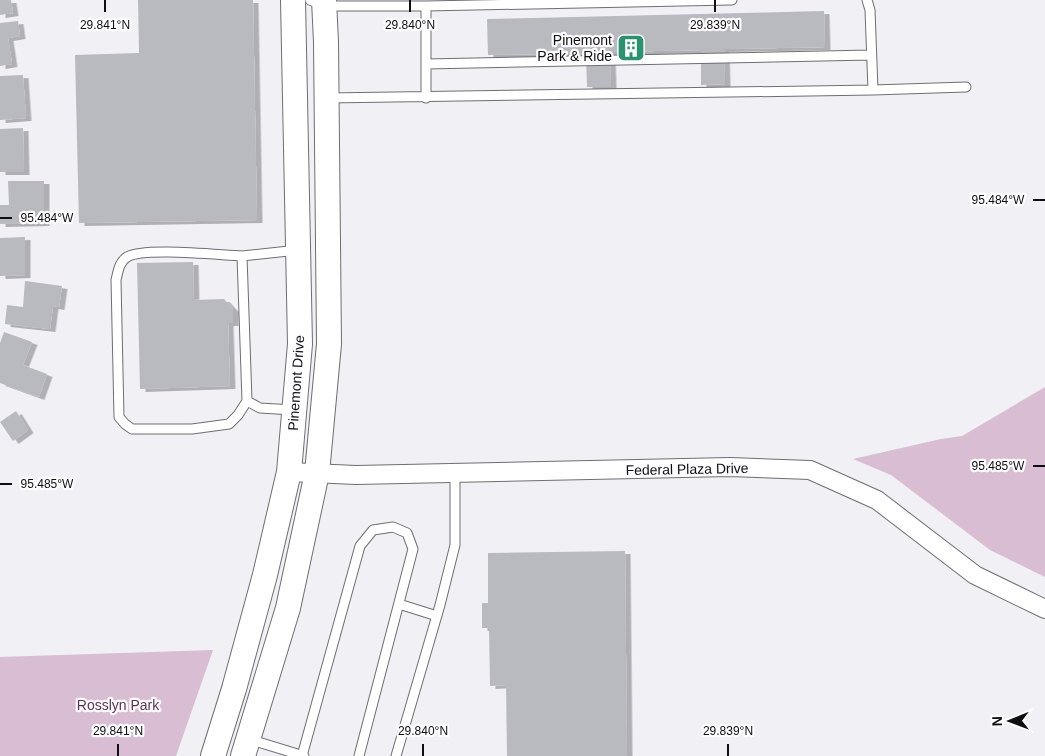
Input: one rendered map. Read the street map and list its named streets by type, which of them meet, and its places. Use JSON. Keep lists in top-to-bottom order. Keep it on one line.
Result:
{"streets":{"main road":["Pinemont Drive"],"street":["Federal Plaza Drive"]},"crossings":[["Pinemont Drive","Federal Plaza Drive"]],"parks":["Rosslyn Park"],"places":{"building":["Pinemont Park & Ride"]},"north":"left","coordinates":["29.841°N","29.840°N","29.839°N","95.484°W","95.485°W"]}
